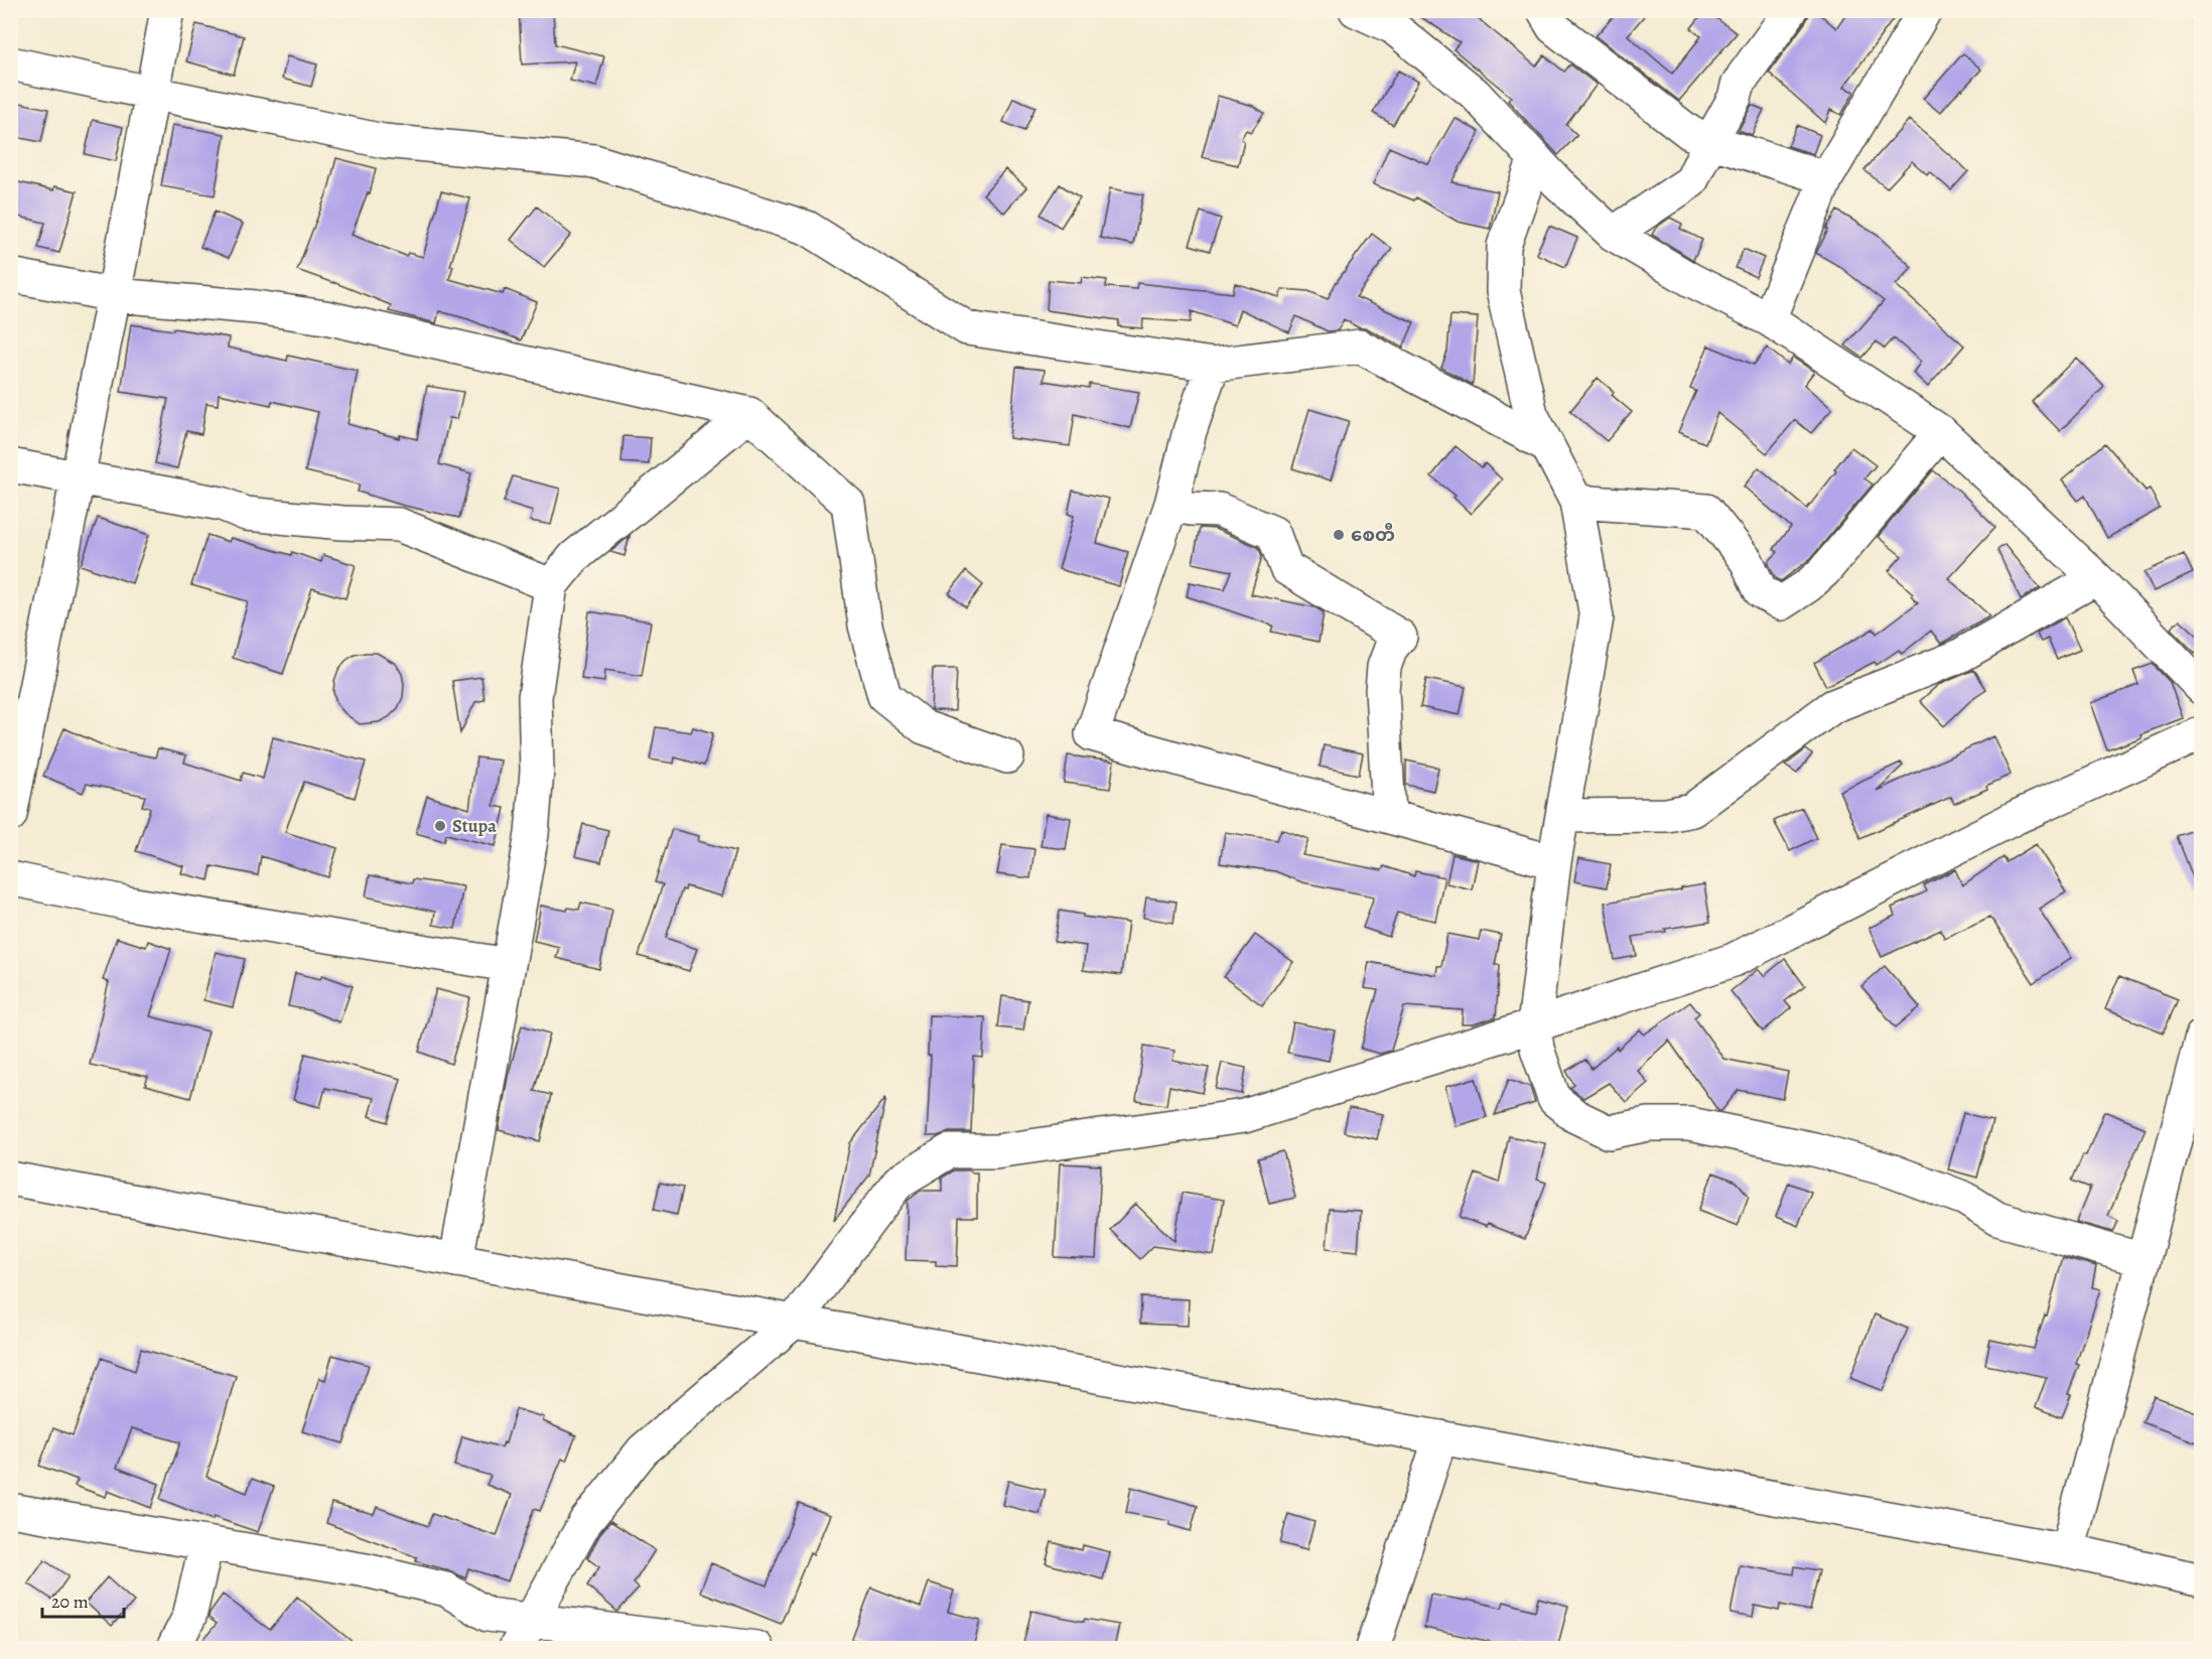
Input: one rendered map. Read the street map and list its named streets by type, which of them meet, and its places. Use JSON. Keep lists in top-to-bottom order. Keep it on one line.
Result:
{"places":["စေတီ","Stupa"],"scale_bar":"20 m"}
